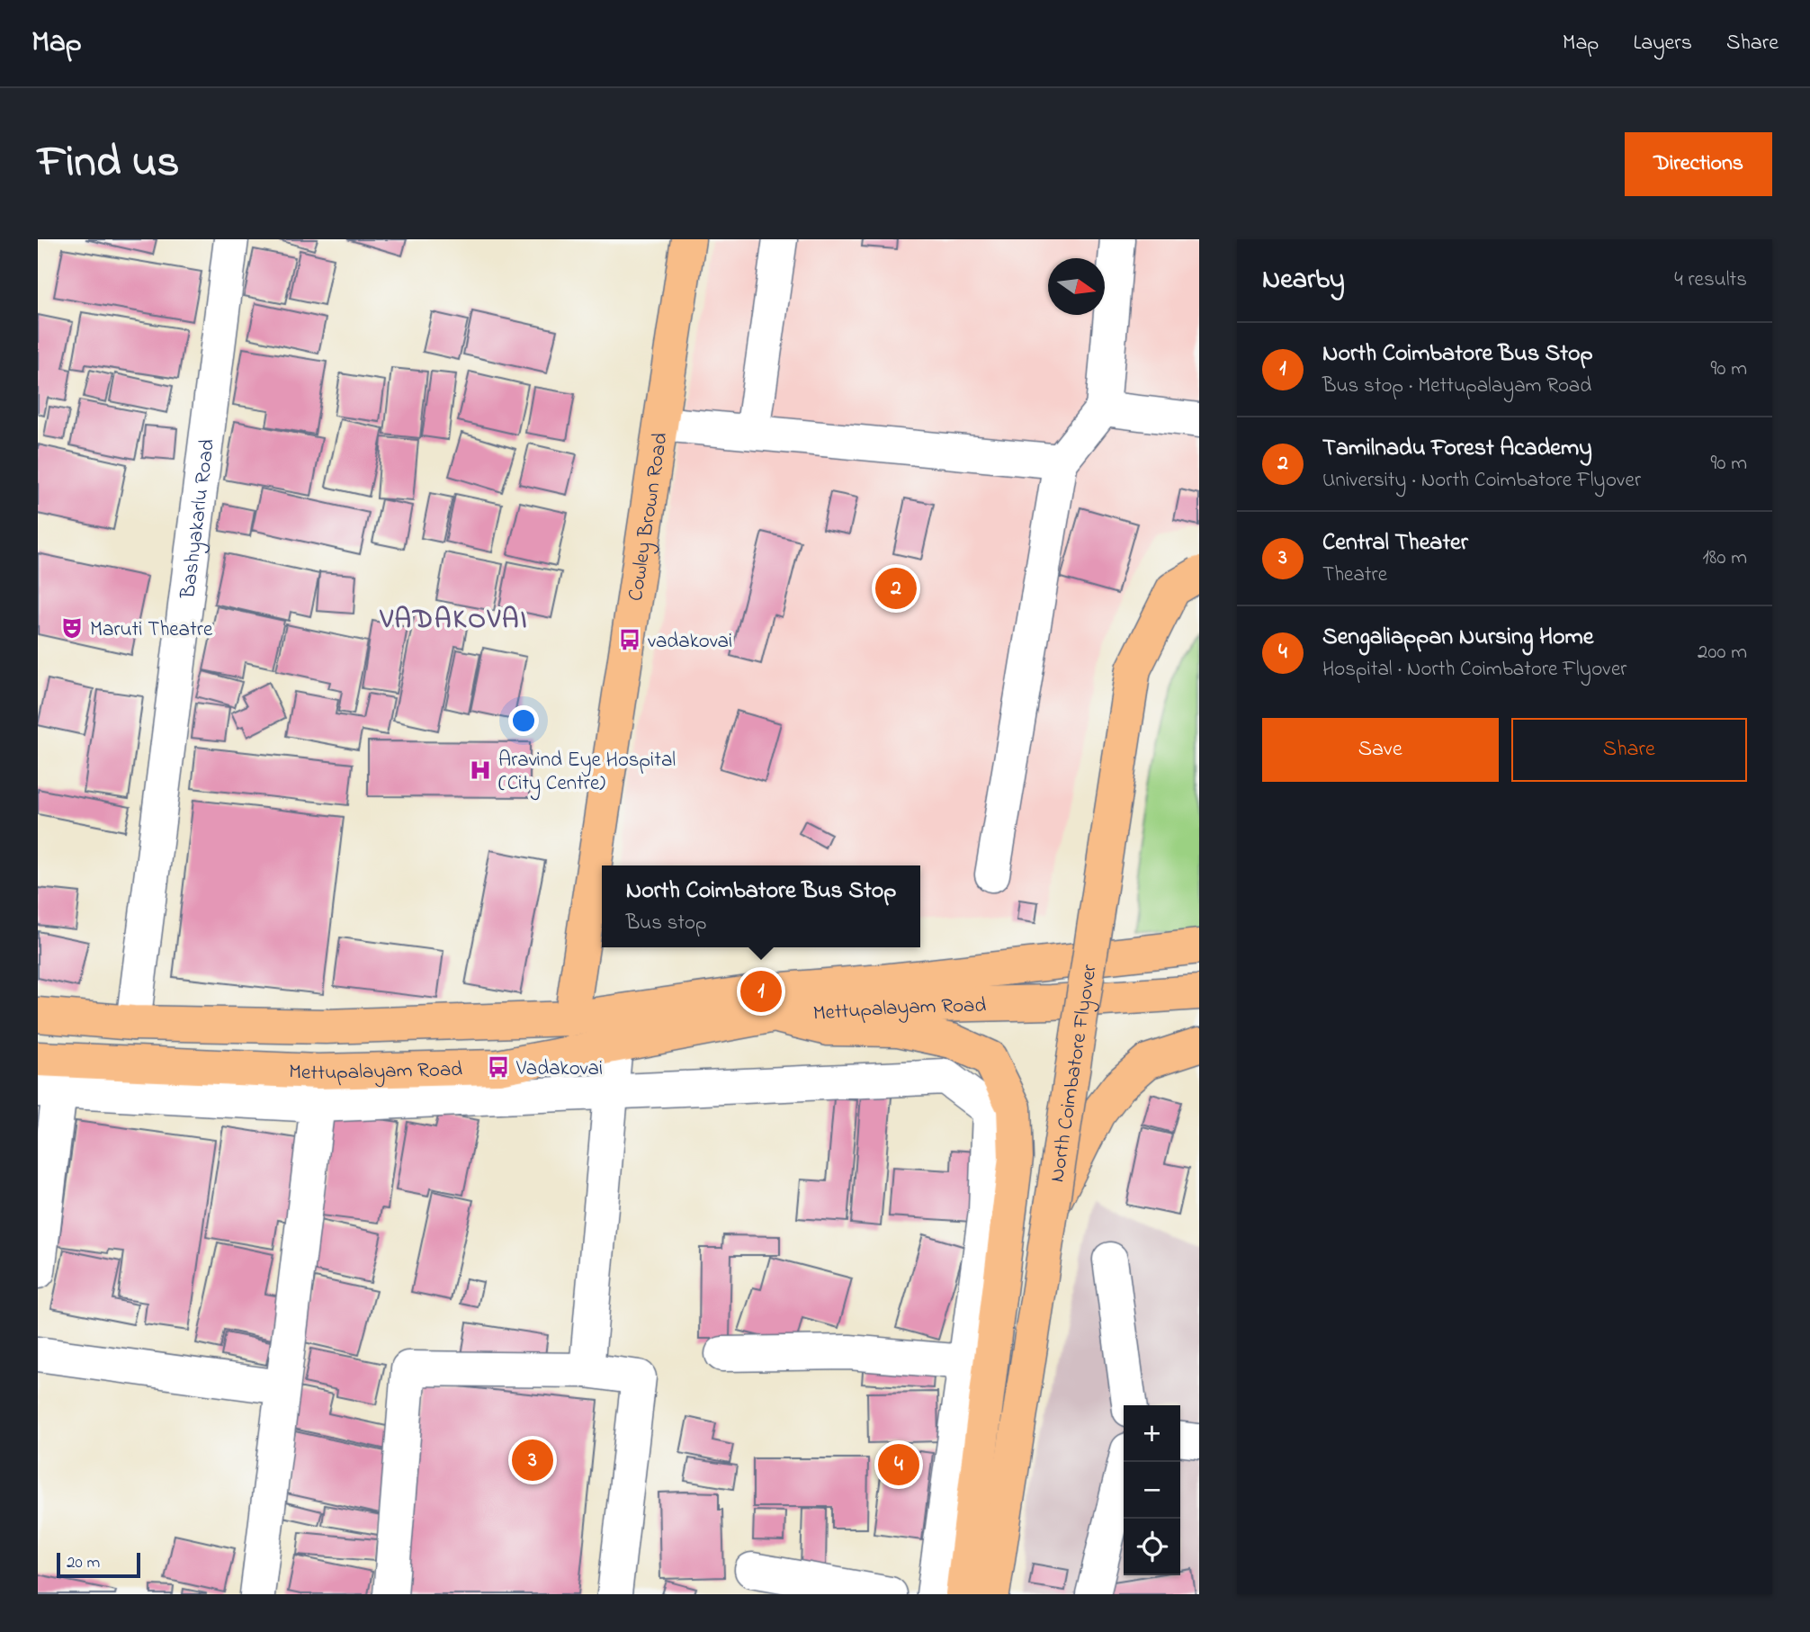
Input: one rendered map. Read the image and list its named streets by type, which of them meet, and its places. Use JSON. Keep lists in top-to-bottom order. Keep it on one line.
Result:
{"streets":{"main road":["Cowley Brown Road","Mettupalayam Road","North Coimbatore Flyover"],"street":["Bashyakarlu Road"]},"crossings":[["Cowley Brown Road","Mettupalayam Road"],["Bashyakarlu Road","Mettupalayam Road"]],"districts":["VADAKOVAI"],"places":{"theatre":["Maruti Theatre"],"bus stop":["vadakovai","Vadakovai"],"hospital":["Aravind Eye Hospital (City Centre)"]},"scale_bar":"20 m","north":"right","page":{"header":"Map","nav":["Map","Layers","Share"],"title":"Find us","buttons":["Directions",["Save","Share"]],"heading":["Nearby","4 results"],"list":[{"mark":"1","name":"North Coimbatore Bus Stop","note":"Bus stop · Mettupalayam Road","value":"90 m"},{"mark":"2","name":"Tamilnadu Forest Academy","note":"University · North Coimbatore Flyover","value":"90 m"},{"mark":"3","name":"Central Theater","note":"Theatre","value":"180 m"},{"mark":"4","name":"Sengaliappan Nursing Home","note":"Hospital · North Coimbatore Flyover","value":"200 m"}],"pins":["2","1","3","4"],"popup":["North Coimbatore Bus Stop","Bus stop"],"map_buttons":["+","−"],"scale":"20 m"}}
